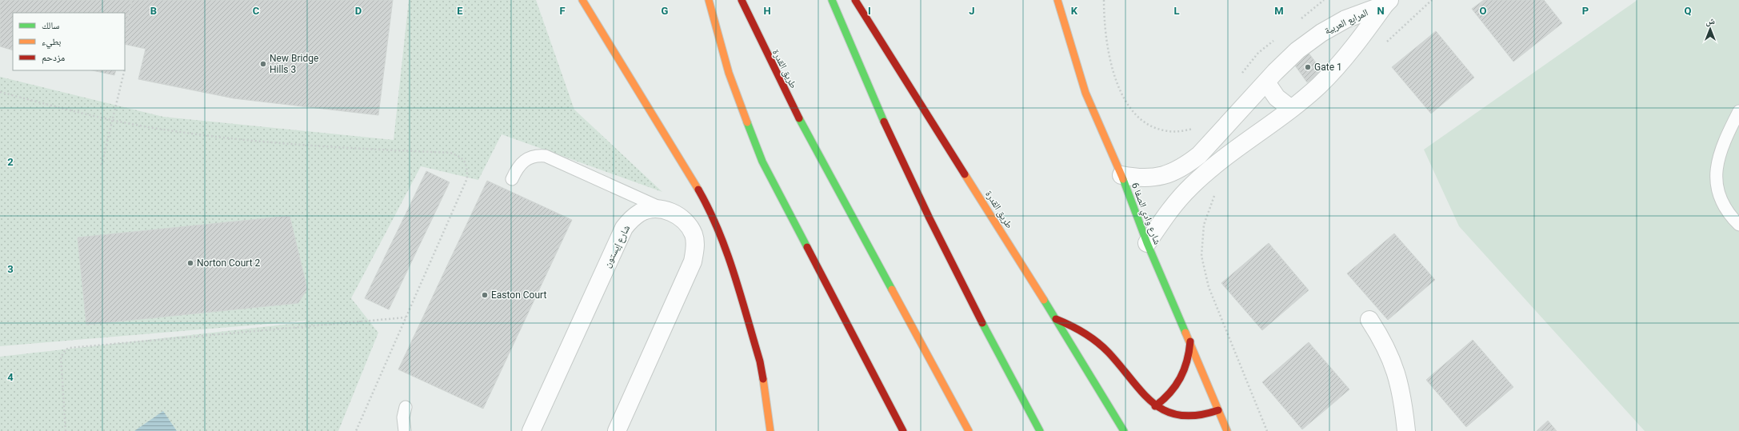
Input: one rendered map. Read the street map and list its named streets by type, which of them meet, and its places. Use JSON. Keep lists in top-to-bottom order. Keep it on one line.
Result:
{"streets":{"main road":["طريق القدرة","شارع وادي الصفا 6"],"street":["المرابع العربية","شارع إيستون"]},"crossings":[["المرابع العربية","شارع وادي الصفا 6"]],"places":["New Bridge Hills 3","Gate 1","Norton Court 2","Easton Court"],"legend":["سالك","بطيء","مزدحم"],"north":"top","grid":{"columns":["B","C","D","E","F","G","H","I","J","K","L","M","N","O","P","Q"],"rows":["2","3","4"]}}
